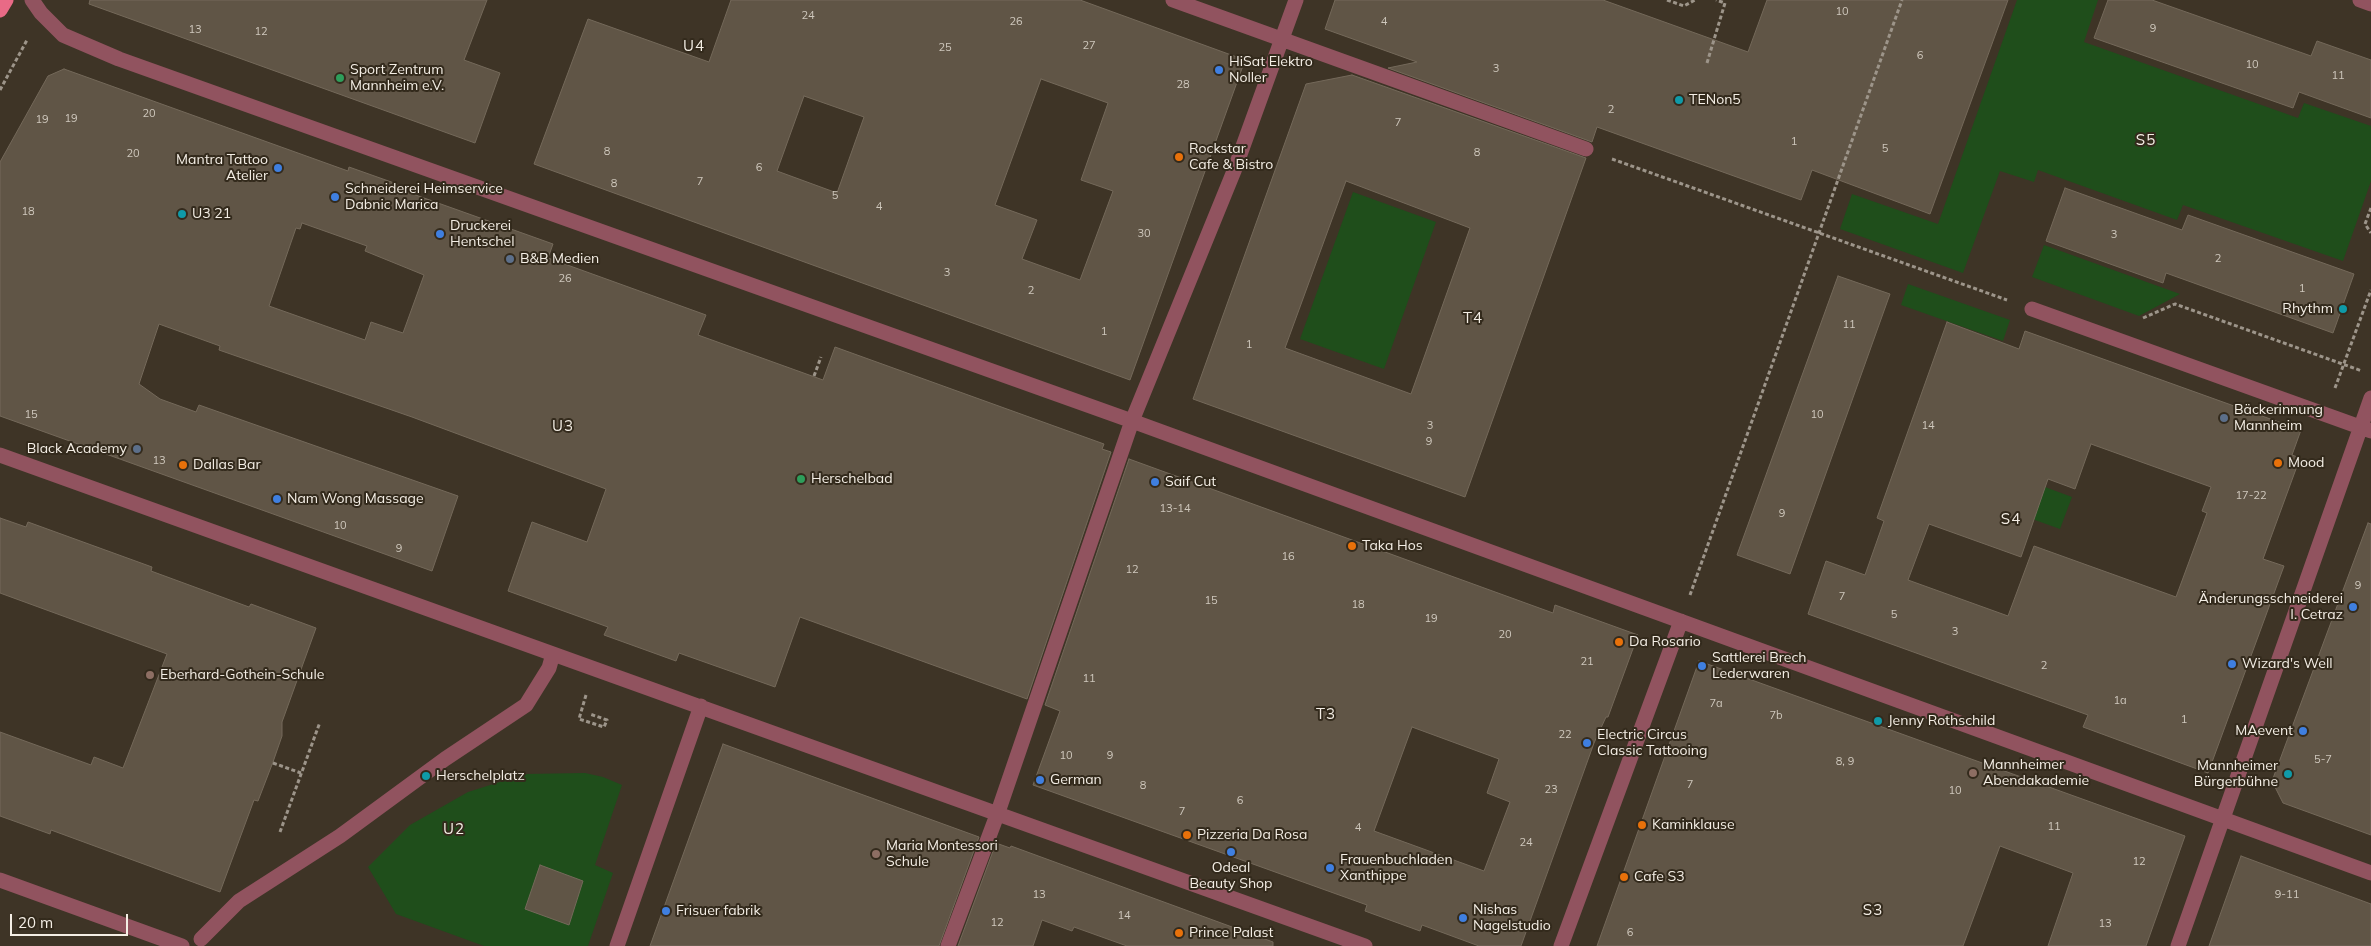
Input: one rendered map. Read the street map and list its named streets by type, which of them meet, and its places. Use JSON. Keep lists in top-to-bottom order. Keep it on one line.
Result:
{"districts":["U4","S5","T4","U3","S4","T3","U2","S3"],"places":["HiSat Elektro Noller","Sport Zentrum Mannheim e.V.","TENon5","Rockstar Cafe & Bistro","Mantra Tattoo Atelier","Schneiderei Heimservice Dabnic Marica","U3 21","Druckerei Hentschel","B&B Medien","Rhythm","Bäckerinnung Mannheim","Black Academy","Mood","Dallas Bar","Herschelbad","Saif Cut","Nam Wong Massage","Taka Hos","Änderungsschneiderei I. Cetraz","Da Rosario","Wizard's Well","Sattlerei Brech Lederwaren","Eberhard-Gothein-Schule","Jenny Rothschild","MAevent","Electric Circus Classic Tattooing","Mannheimer Abendakademie","Mannheimer Bürgerbühne","Herschelplatz","German","Kaminklause","Pizzeria Da Rosa","Odeal Beauty Shop","Maria Montessori Schule","Frauenbuchladen Xanthippe","Cafe S3","Frisuer fabrik","Nishas Nagelstudio","Prince Palast"],"house_numbers":["10","24","26","4","9","13","12","27","25","6","10","3","11","28","2","20","19","19","7","1","5","8","8","20","6","7","8","5","4","18","30","3","2","3","26","1","2","11","1","1","15","10","3","14","9","13","17-22","13-14","9","10","9","16","12","9","7","15","18","5","19","3","20","21","2","11","1a","7a","7b","1","22","10","9","5-7","8, 9","7","8","23","10","6","7","11","4","24","12","13","9-11","14","12","13","6"],"scale_bar":"20 m"}
